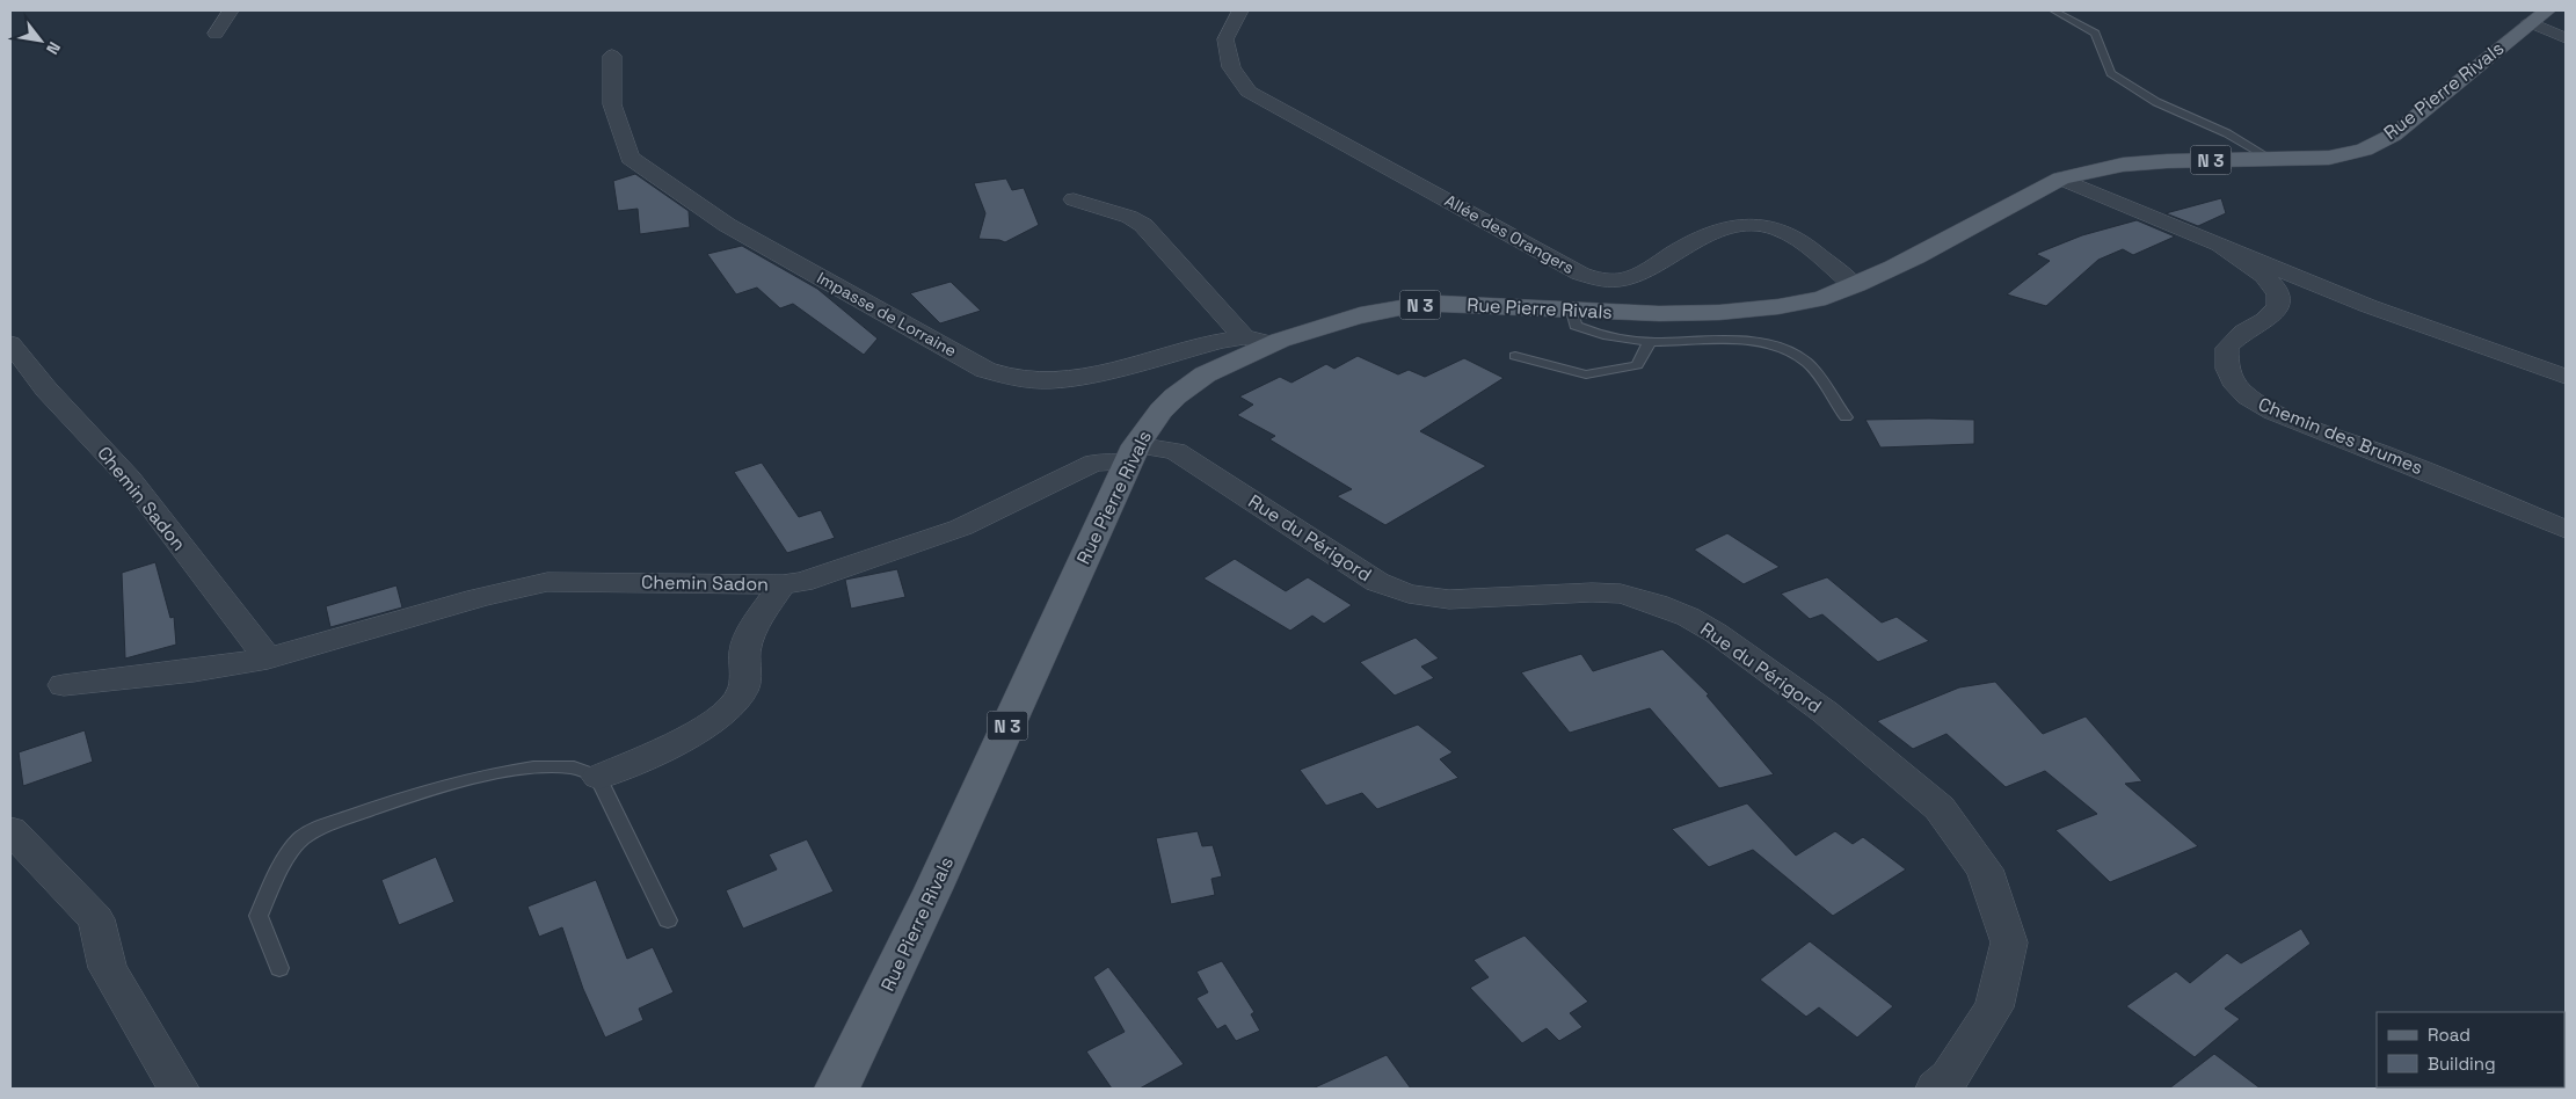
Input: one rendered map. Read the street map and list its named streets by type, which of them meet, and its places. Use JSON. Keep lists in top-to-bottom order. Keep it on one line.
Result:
{"streets":{"main road":["Rue Pierre Rivals","N 3"],"street":["Allée des Orangers","Impasse de Lorraine","Chemin des Brumes","Chemin Sadon","Rue du Périgord"]},"crossings":[["Rue Pierre Rivals","Allée des Orangers"],["Rue Pierre Rivals","Impasse de Lorraine"],["Rue Pierre Rivals","Chemin des Brumes"],["Rue Pierre Rivals","Chemin Sadon"],["Rue Pierre Rivals","Rue du Périgord"],["Chemin Sadon","Rue du Périgord"]],"legend":["Road","Building"],"north":"bottom right"}
